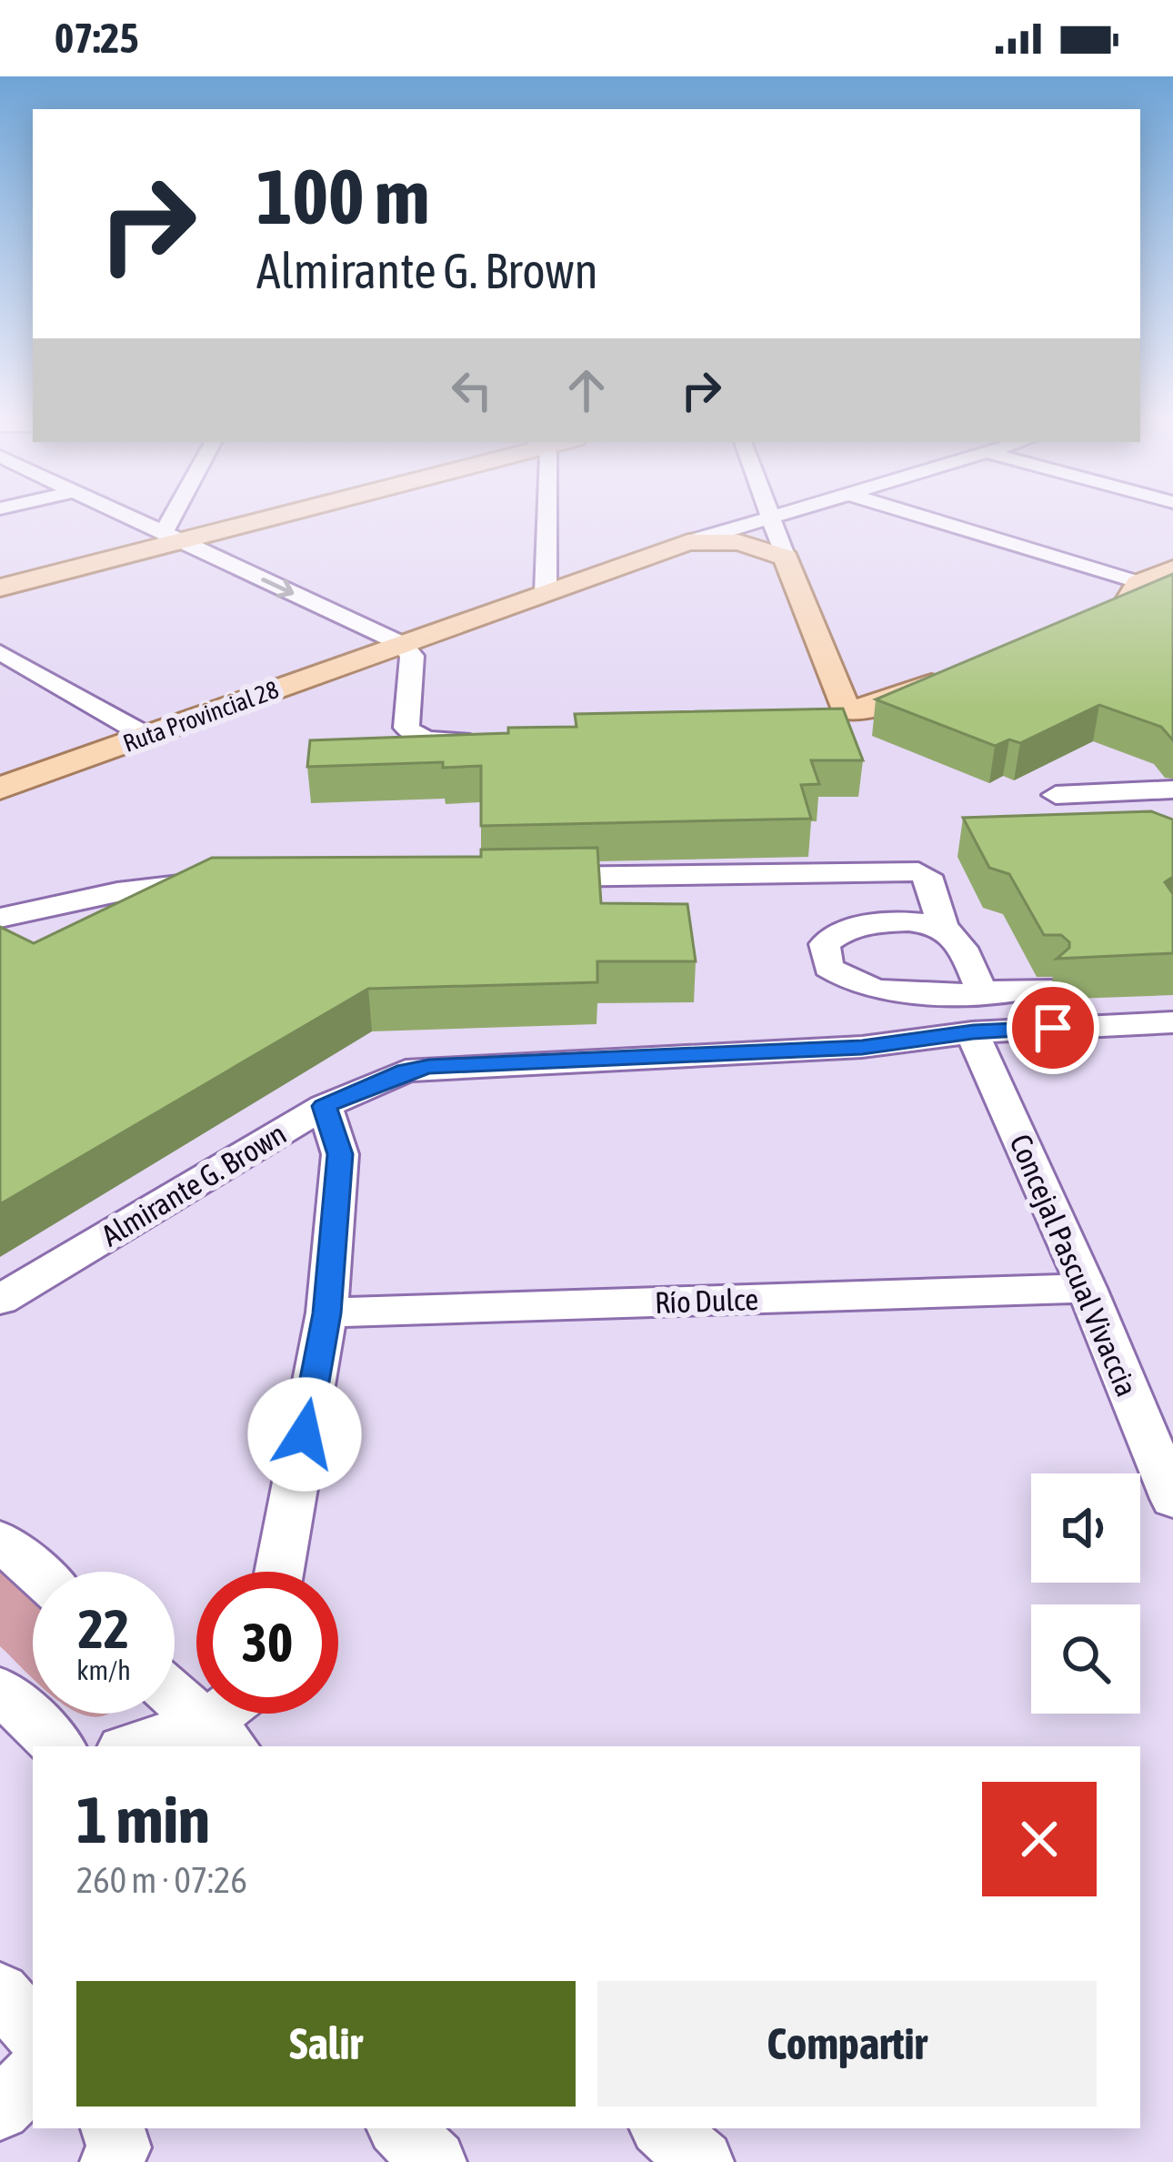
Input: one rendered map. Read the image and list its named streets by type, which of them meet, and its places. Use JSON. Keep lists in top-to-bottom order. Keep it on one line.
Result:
{"streets":{"main road":["Ruta Provincial 28"],"street":["Almirante G. Brown","Concejal Pascual Vivaccia","Río Dulce"]},"crossings":[["Almirante G. Brown","Concejal Pascual Vivaccia"],["Concejal Pascual Vivaccia","Río Dulce"]],"page":{"status":"07:25","turn":["100 m","Almirante G. Brown"],"speed":"22 km/h","limit":"30","heading":["1 min","260 m · 07:26"],"buttons":["Salir","Compartir"]}}
